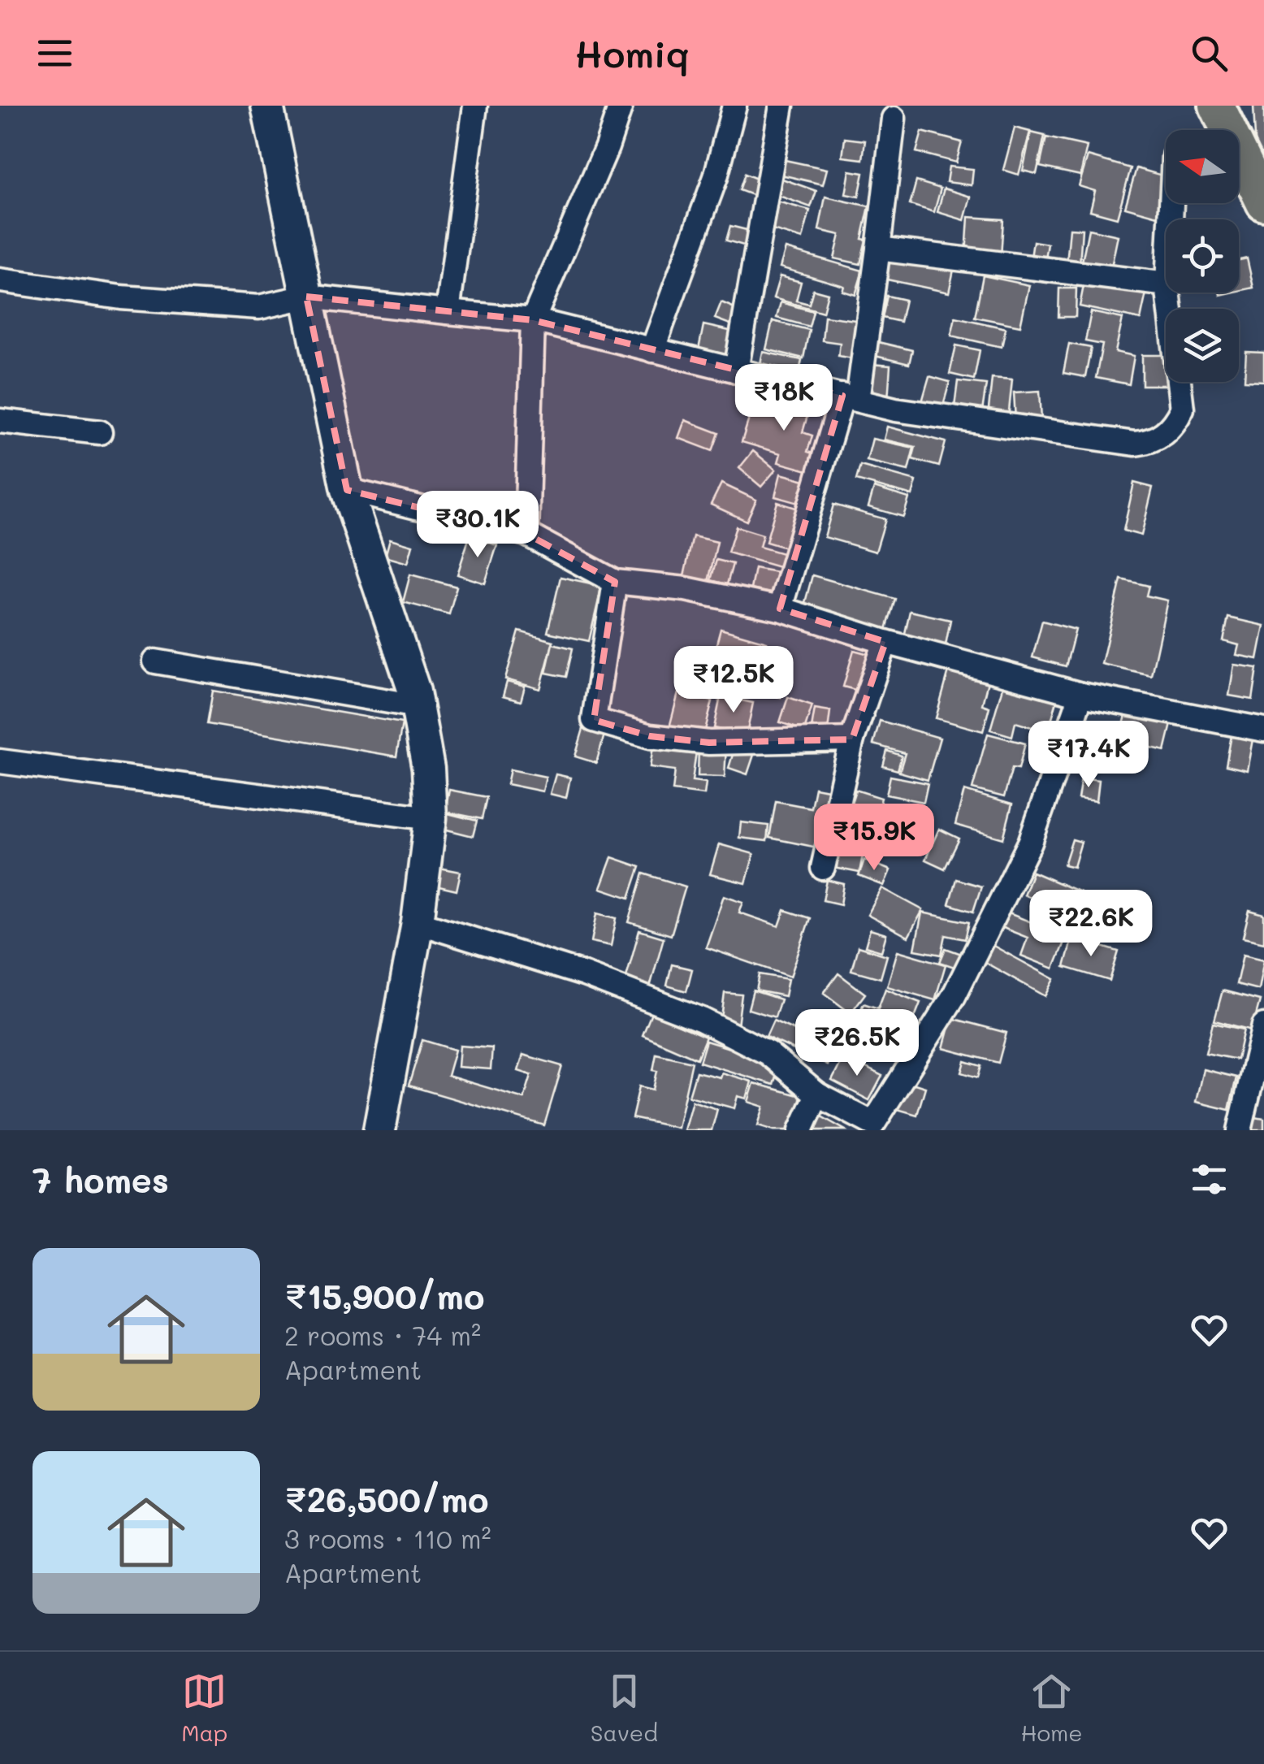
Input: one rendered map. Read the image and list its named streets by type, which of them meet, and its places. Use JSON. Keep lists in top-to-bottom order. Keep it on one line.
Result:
{"north":"left","page":{"header":"Homiq","price":["₹18K","₹30.1K","₹12.5K","₹17.4K","₹15.9K","₹22.6K","₹26.5K"],"heading":"7 homes","list":[{"name":"₹15,900/mo","note":"2 rooms · 74 m² · Apartment"},{"name":"₹26,500/mo","note":"3 rooms · 110 m² · Apartment"}],"tabs":["Map","Saved","Home"]}}
